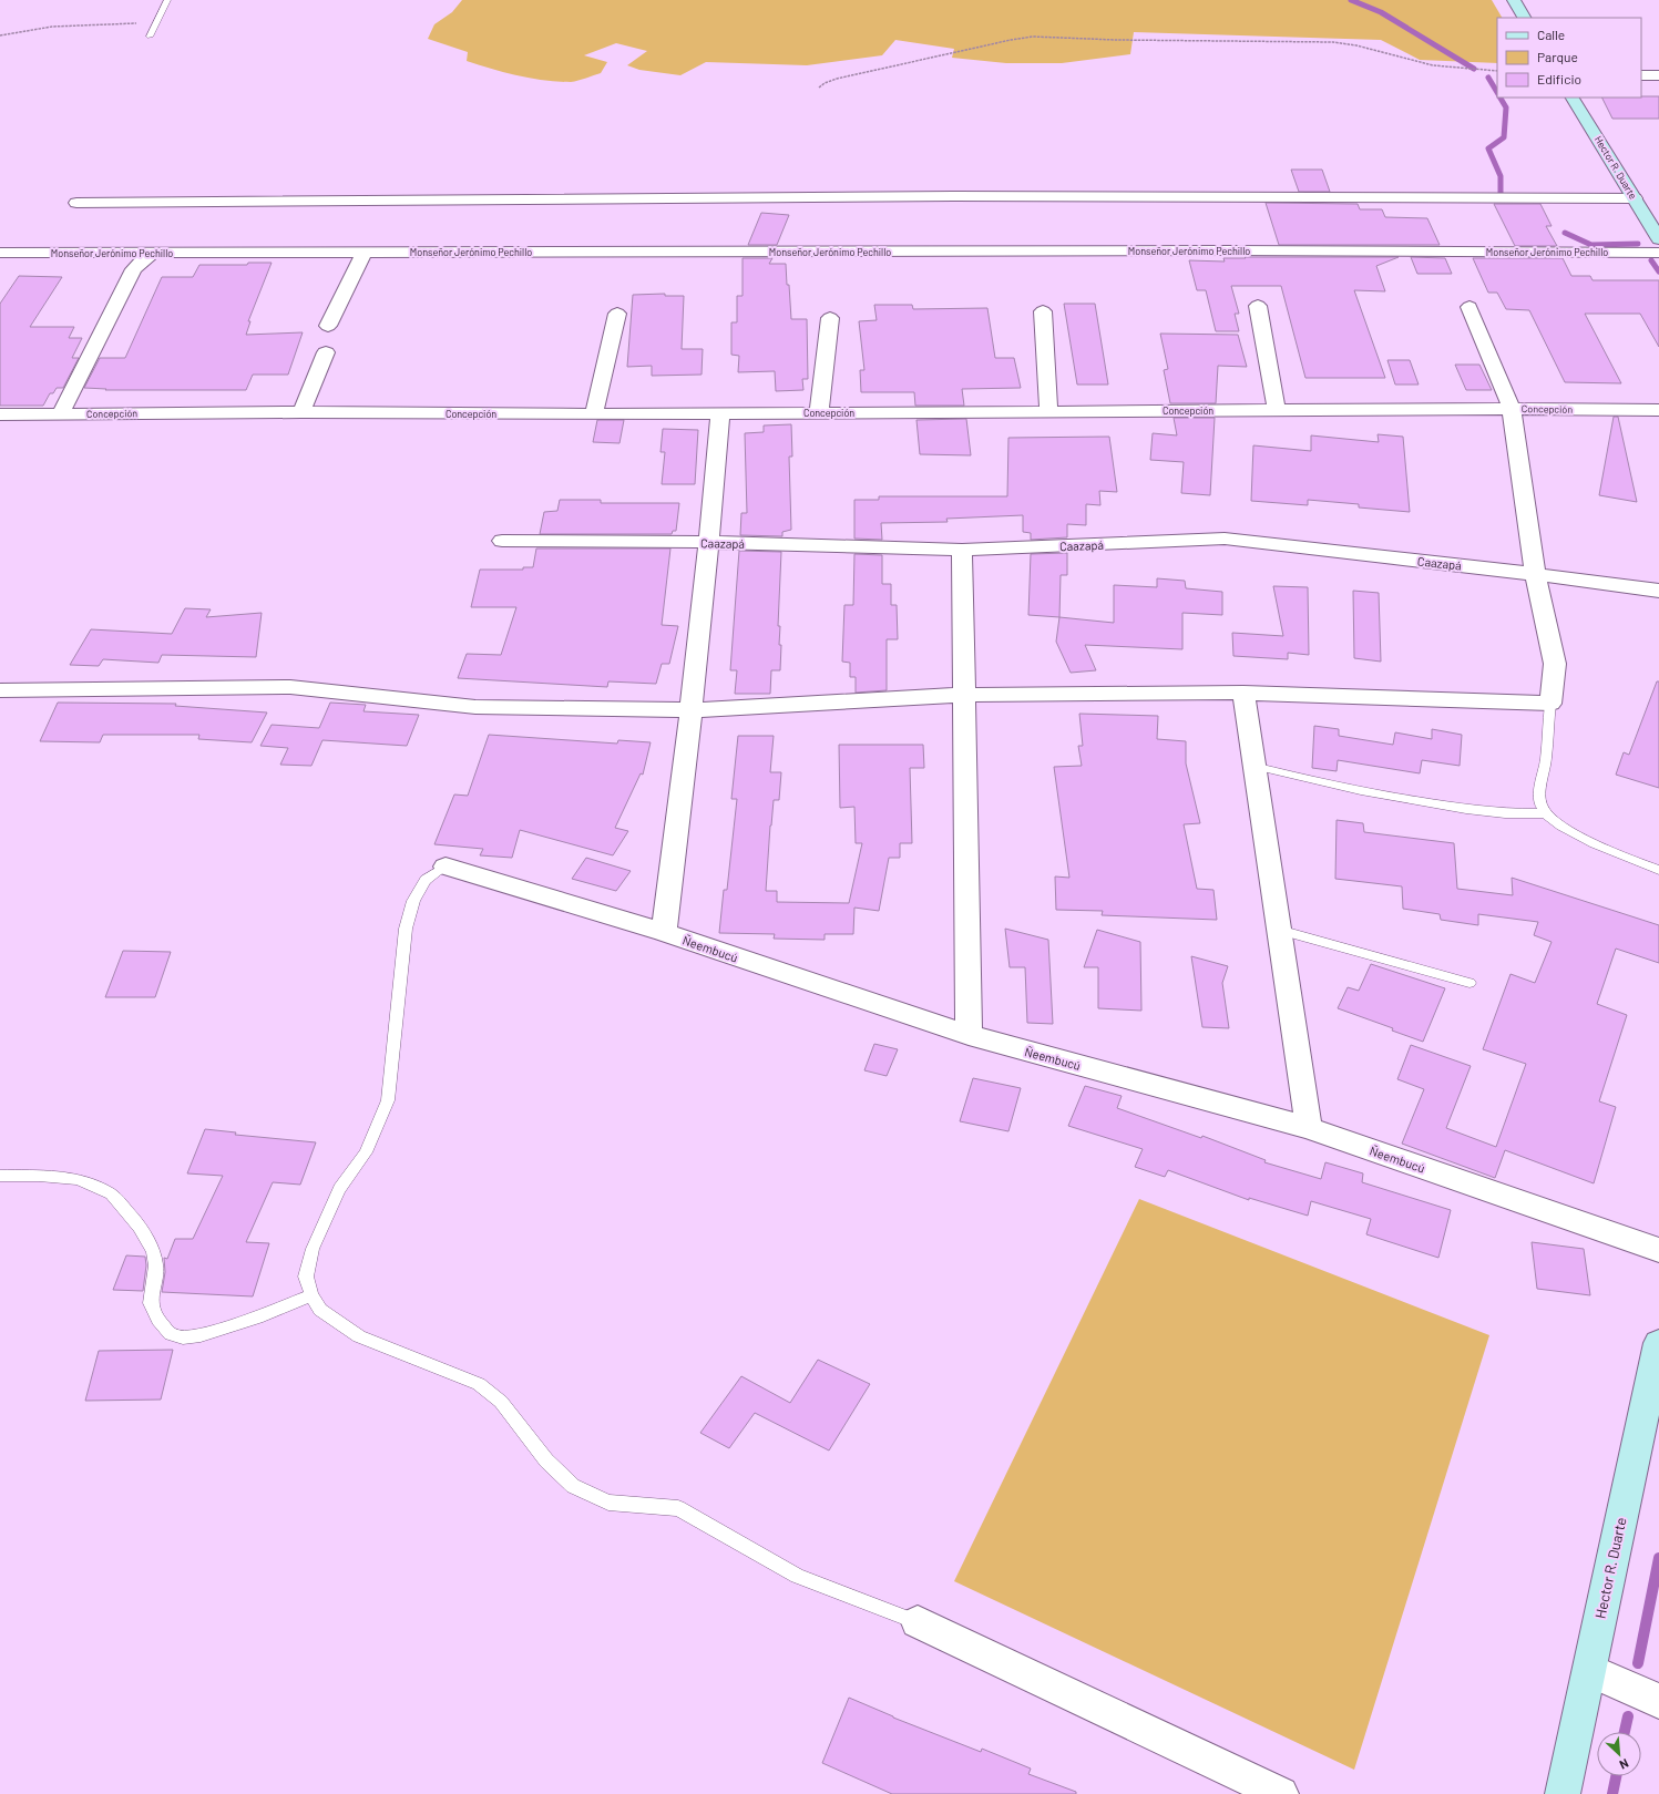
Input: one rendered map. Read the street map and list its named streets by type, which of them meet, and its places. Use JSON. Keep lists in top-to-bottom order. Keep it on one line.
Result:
{"streets":{"street":["Hector R. Duarte","Monseñor Jerónimo Pechillo","Concepción","Caazapá","Ñeembucú"]},"legend":["Calle","Parque","Edificio"],"north":"bottom right"}
